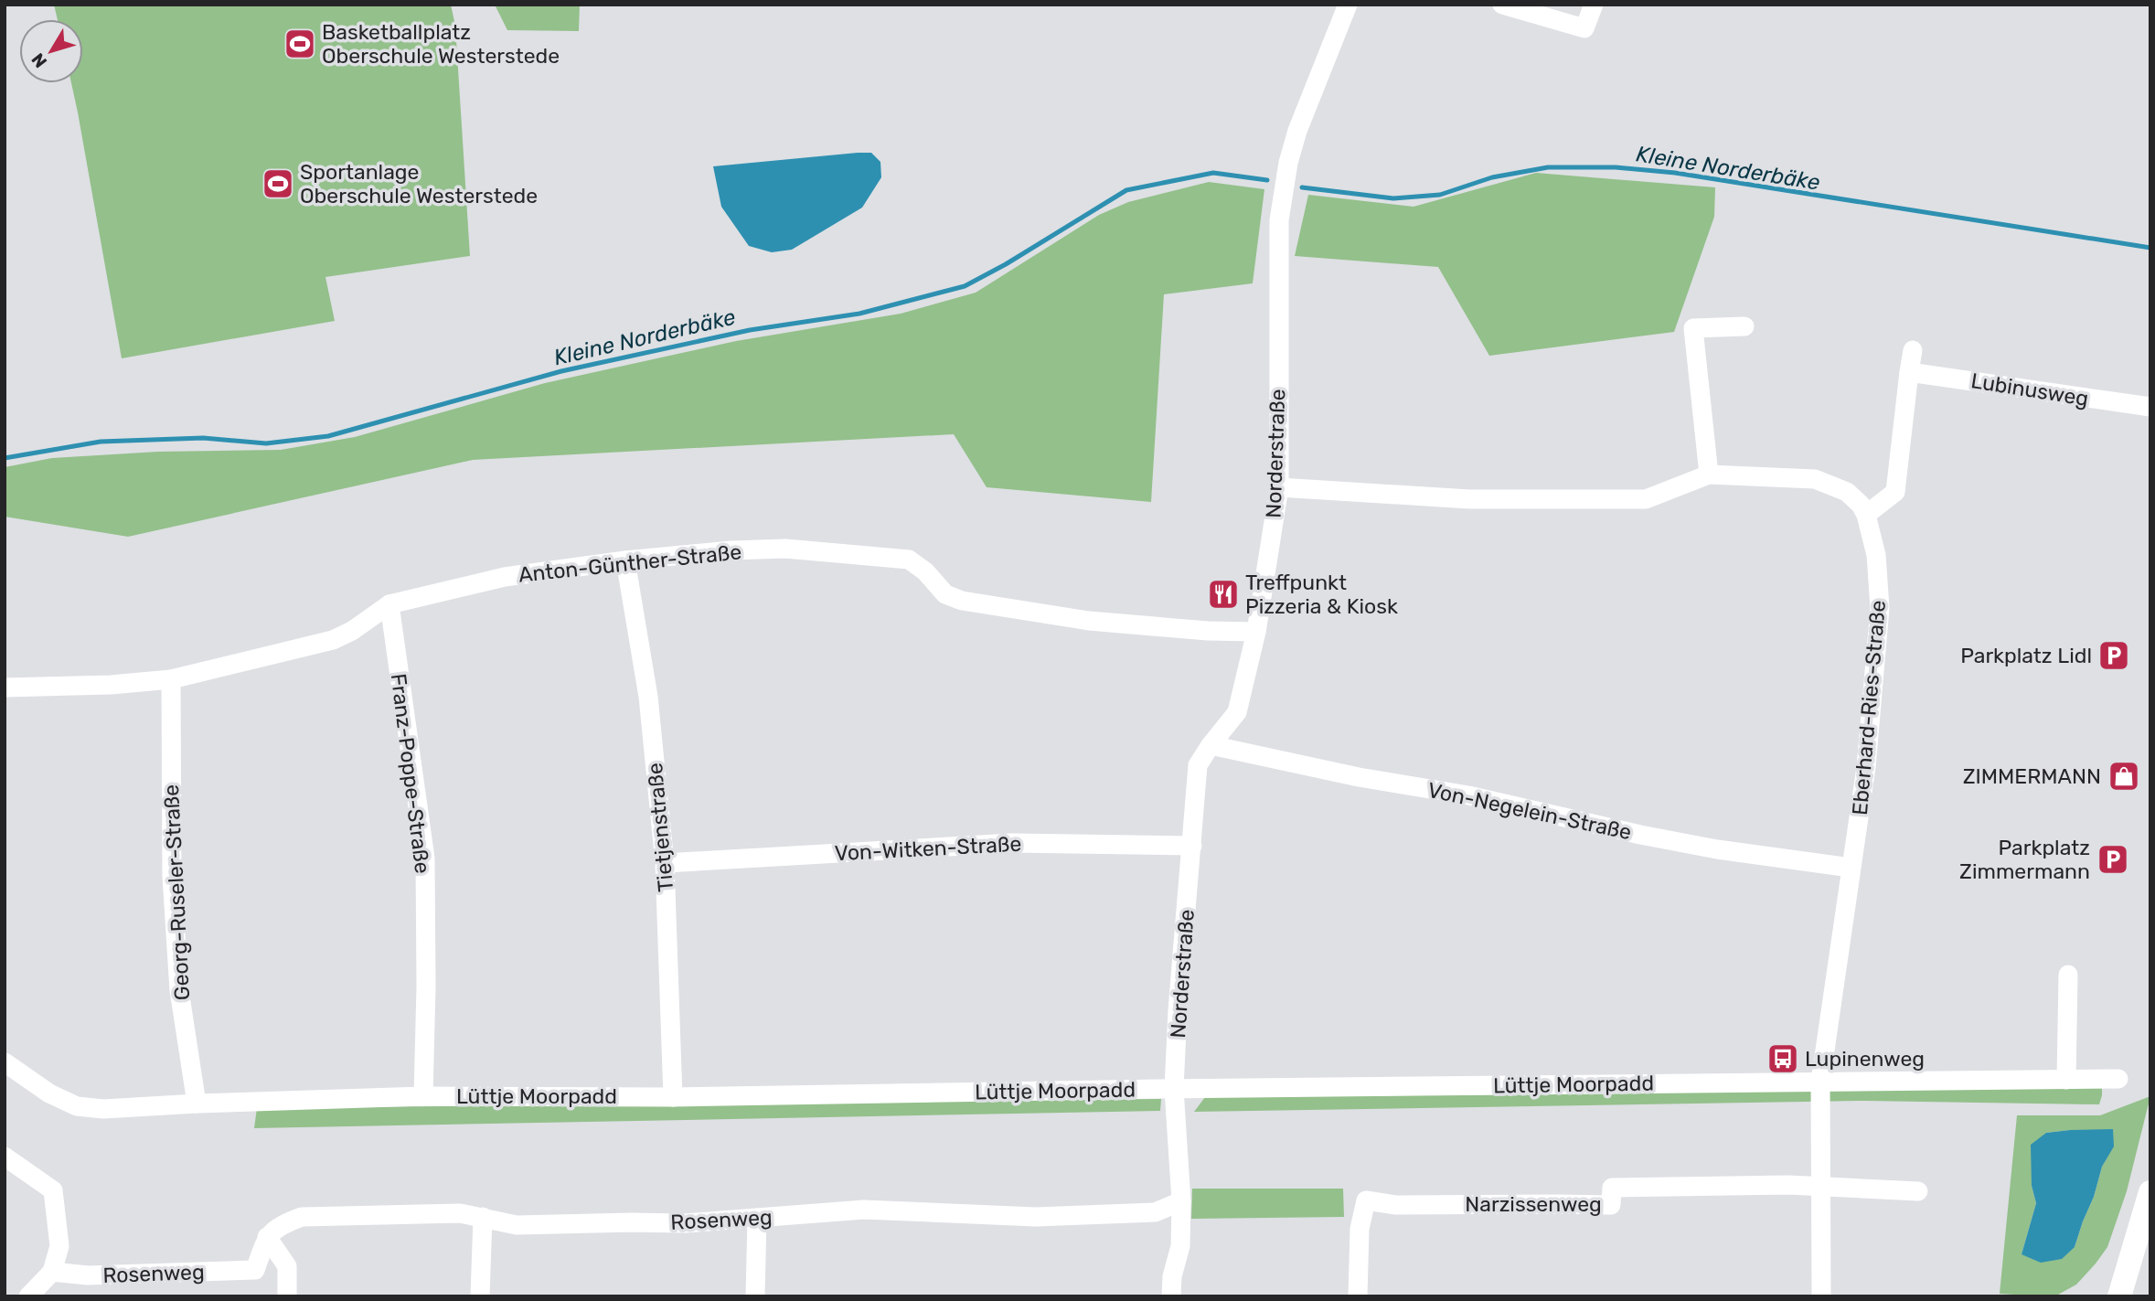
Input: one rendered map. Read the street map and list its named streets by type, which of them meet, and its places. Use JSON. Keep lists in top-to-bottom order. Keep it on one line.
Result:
{"streets":{"street":["Lubinusweg","Norderstraße","Anton-Günther-Straße","Eberhard-Ries-Straße","Franz-Poppe-Straße","Von-Negelein-Straße","Tietjenstraße","Von-Witken-Straße","Georg-Ruseler-Straße","Lüttje Moorpadd","Narzissenweg","Rosenweg"]},"crossings":[["Norderstraße","Anton-Günther-Straße"],["Norderstraße","Eberhard-Ries-Straße"],["Norderstraße","Von-Negelein-Straße"],["Norderstraße","Von-Witken-Straße"],["Norderstraße","Lüttje Moorpadd"],["Norderstraße","Rosenweg"],["Anton-Günther-Straße","Franz-Poppe-Straße"],["Anton-Günther-Straße","Tietjenstraße"],["Anton-Günther-Straße","Georg-Ruseler-Straße"],["Eberhard-Ries-Straße","Von-Negelein-Straße"],["Eberhard-Ries-Straße","Lüttje Moorpadd"],["Franz-Poppe-Straße","Lüttje Moorpadd"],["Tietjenstraße","Von-Witken-Straße"],["Tietjenstraße","Lüttje Moorpadd"],["Georg-Ruseler-Straße","Lüttje Moorpadd"]],"water":["Kleine Norderbäke"],"places":{"sports":["Basketballplatz Oberschule Westerstede","Sportanlage Oberschule Westerstede"],"restaurant":["Treffpunkt Pizzeria & Kiosk"],"parking":["Parkplatz Lidl","Parkplatz Zimmermann"],"shop":["ZIMMERMANN"],"bus stop":["Lupinenweg"]},"north":"bottom left"}
